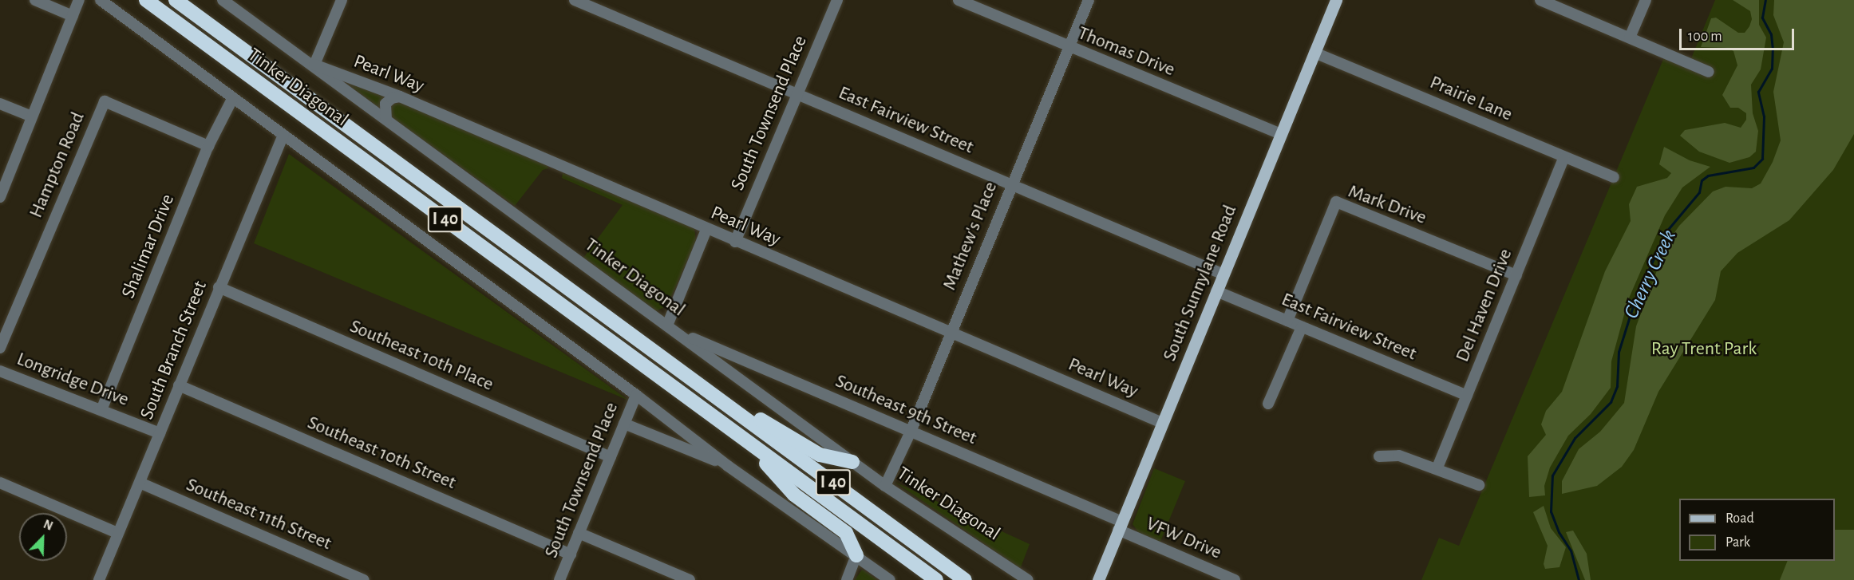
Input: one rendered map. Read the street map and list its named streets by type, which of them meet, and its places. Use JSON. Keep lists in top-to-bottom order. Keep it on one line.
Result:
{"streets":{"highway":["Tinker Diagonal","I 40"],"main road":["South Sunnylane Road"],"street":["Thomas Drive","Pearl Way","Prairie Lane","South Townsend Place","East Fairview Street","Hampton Road","Mark Drive","Mathew's Place","Shalimar Drive","Del Haven Drive","South Branch Street","Southeast 10th Place","Longridge Drive","Southeast 9th Street","Southeast 10th Street","Southeast 11th Street","VFW Drive"]},"crossings":[["Thomas Drive","Mathew's Place"],["Thomas Drive","South Sunnylane Road"],["Pearl Way","Tinker Diagonal"],["Pearl Way","South Townsend Place"],["Pearl Way","Mathew's Place"],["Pearl Way","South Sunnylane Road"],["Tinker Diagonal","Mathew's Place"],["Tinker Diagonal","Southeast 9th Street"],["Prairie Lane","South Sunnylane Road"],["Prairie Lane","Del Haven Drive"],["South Townsend Place","East Fairview Street"],["South Townsend Place","Southeast 10th Place"],["South Townsend Place","Southeast 10th Street"],["East Fairview Street","Mark Drive"],["East Fairview Street","Mathew's Place"],["East Fairview Street","South Sunnylane Road"],["East Fairview Street","Del Haven Drive"],["Hampton Road","Shalimar Drive"],["Mark Drive","Del Haven Drive"],["Mathew's Place","Southeast 9th Street"],["Shalimar Drive","Longridge Drive"],["South Sunnylane Road","Southeast 9th Street"],["South Sunnylane Road","VFW Drive"],["South Branch Street","Southeast 10th Place"],["South Branch Street","Longridge Drive"],["South Branch Street","Southeast 10th Street"],["South Branch Street","Southeast 11th Street"],["Southeast 9th Street","VFW Drive"]],"water":["Cherry Creek"],"parks":["Ray Trent Park"],"legend":["Road","Park"],"scale_bar":"100 m","north":"top right"}
